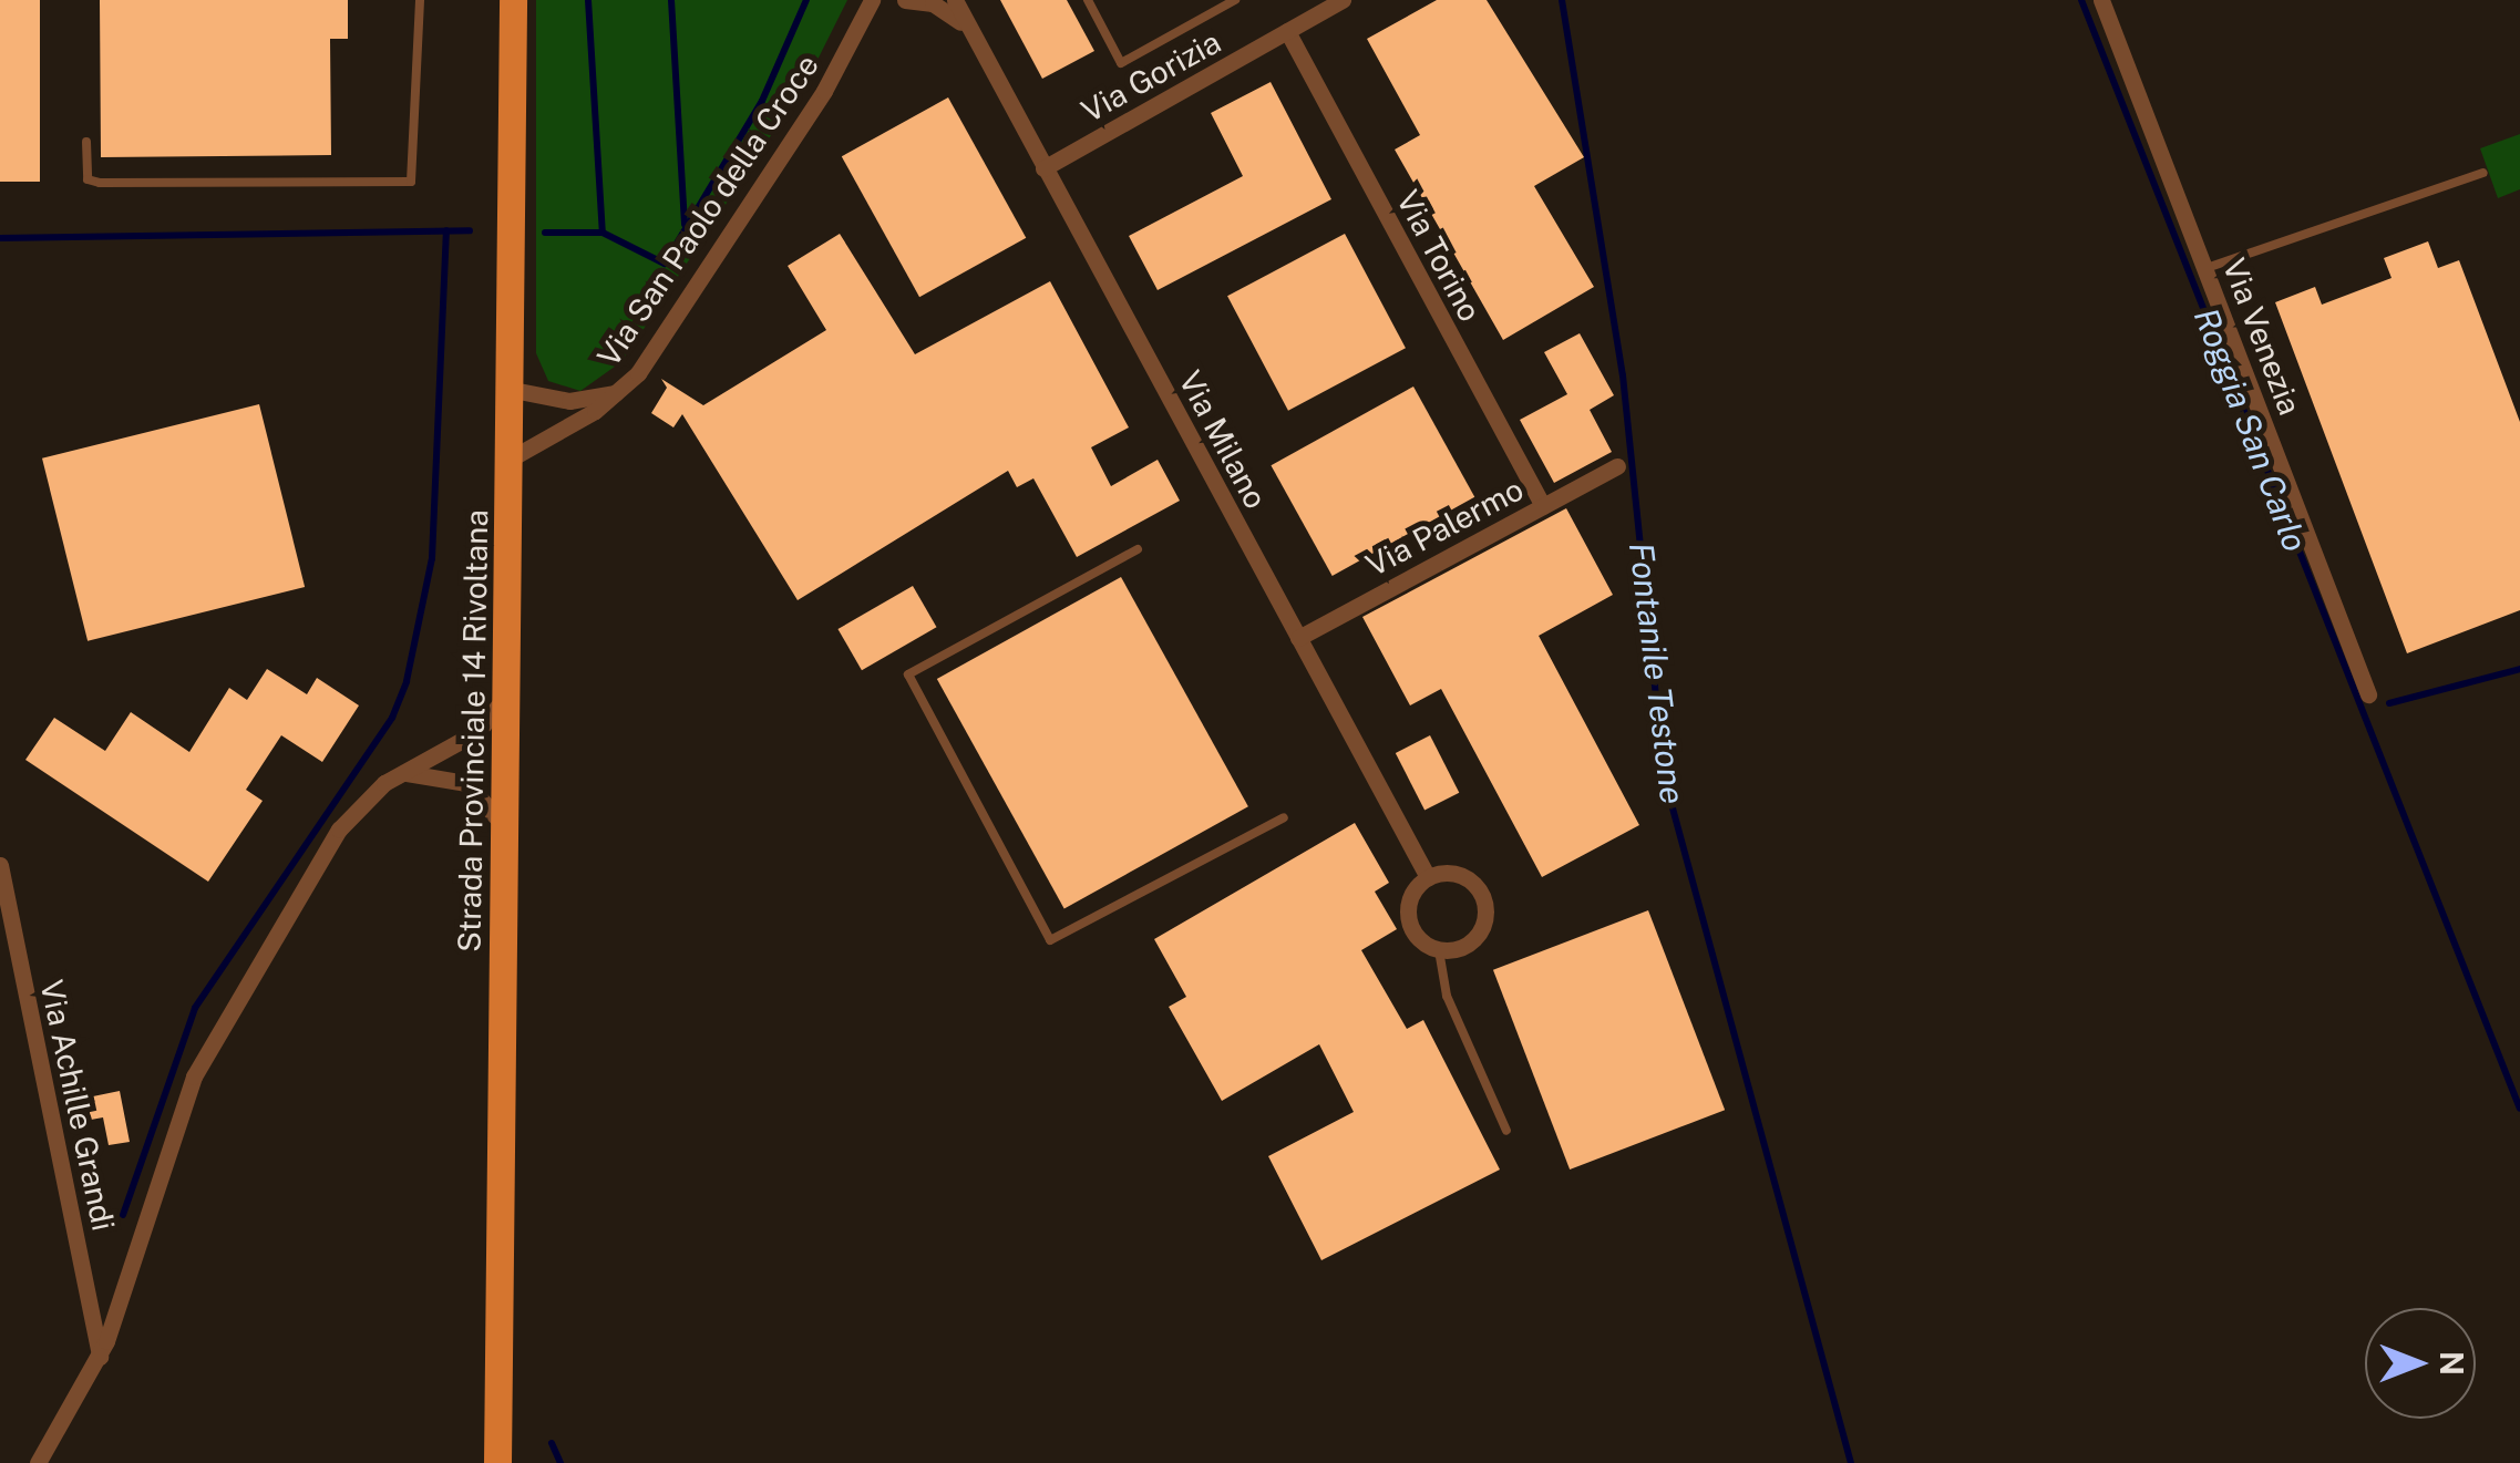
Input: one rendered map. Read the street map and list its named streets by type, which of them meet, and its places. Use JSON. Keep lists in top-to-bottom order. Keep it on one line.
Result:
{"streets":{"main road":["Strada Provinciale 14 Rivoltana"],"street":["Via Gorizia","Via San Paolo della Croce","Via Torino","Via Venezia","Via Milano","Via Palermo","Via Achille Grandi"]},"crossings":[["Via Gorizia","Via Torino"],["Via Gorizia","Via Milano"],["Via San Paolo della Croce","Strada Provinciale 14 Rivoltana"],["Via Torino","Via Palermo"],["Via Milano","Via Palermo"]],"water":["Roggia San Carlo","Fontanile Testone"],"north":"right"}
